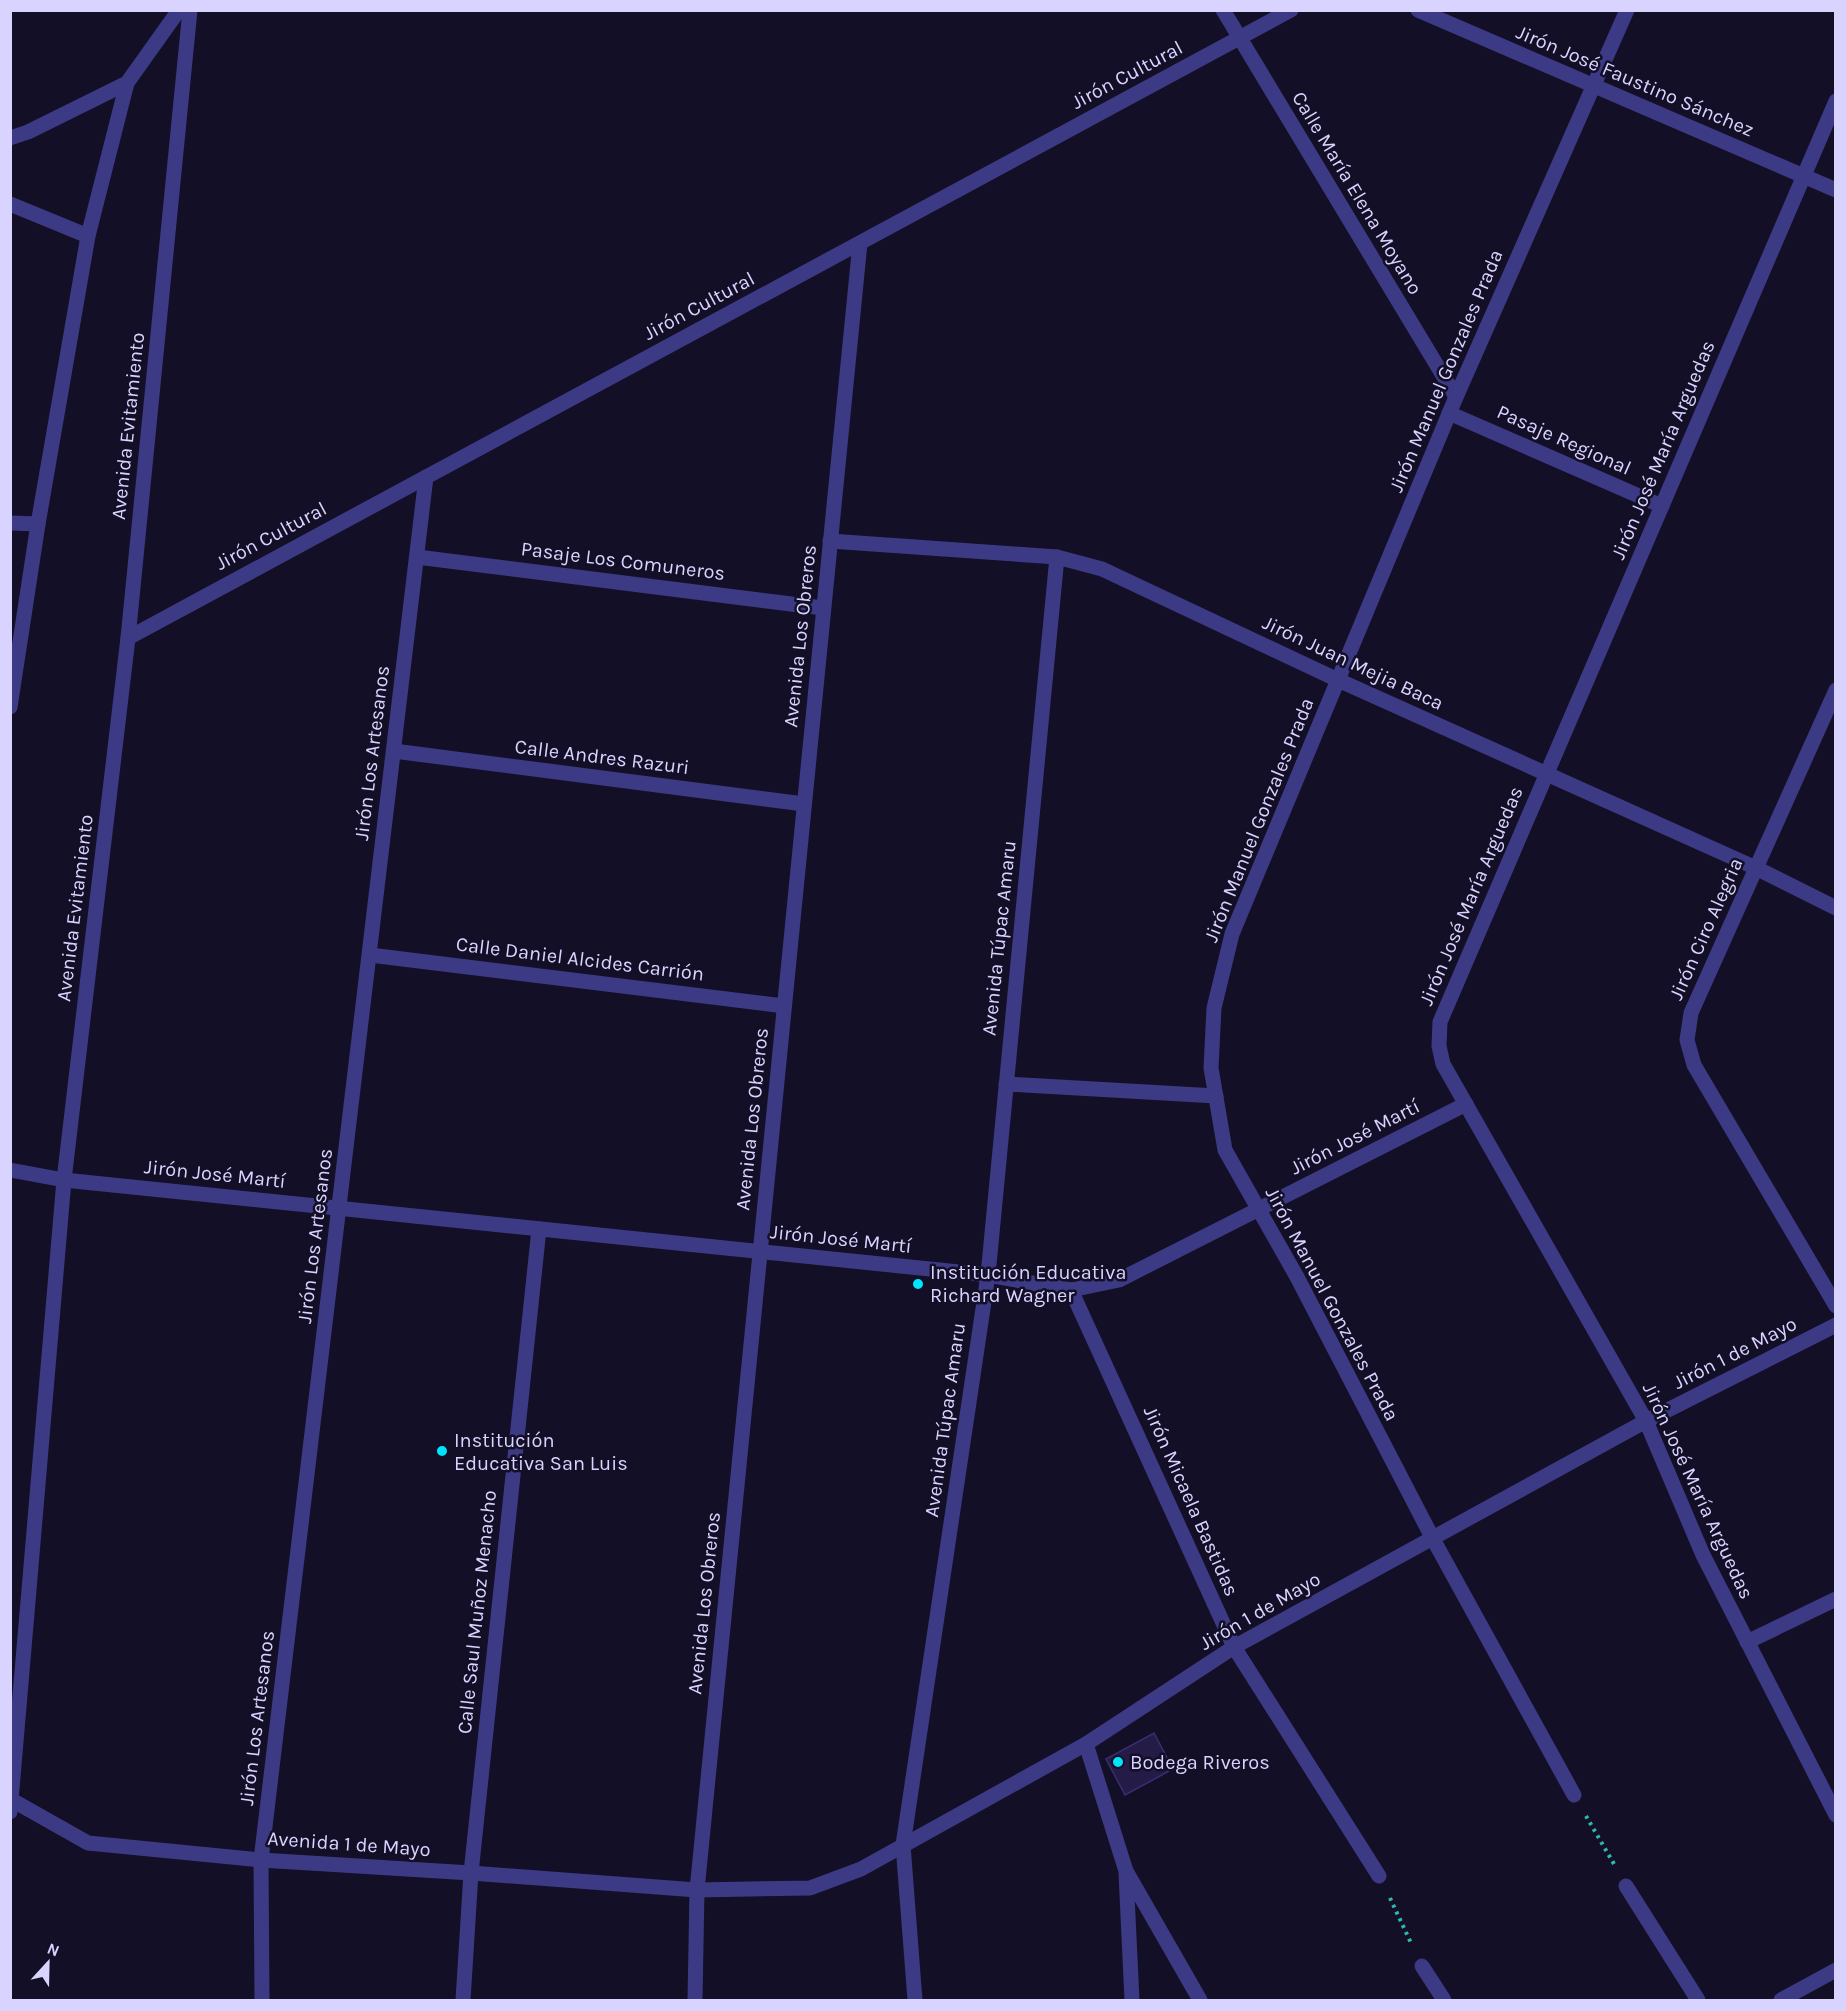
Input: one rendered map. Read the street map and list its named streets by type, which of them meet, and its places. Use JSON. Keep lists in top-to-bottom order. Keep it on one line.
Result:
{"streets":{"street":["Jirón Cultural","Jirón José Faustino Sánchez","Calle María Elena Moyano","Jirón Manuel Gonzales Prada","Avenida Evitamiento","Pasaje Regional","Jirón José María Arguedas","Pasaje Los Comuneros","Avenida Los Obreros","Jirón Juan Mejia Baca","Jirón Los Artesanos","Calle Andres Razuri","Jirón Ciro Alegria","Avenida Túpac Amaru","Calle Daniel Alcides Carrión","Jirón José Martí","Jirón 1 de Mayo","Jirón Micaela Bastidas","Calle Saul Muñoz Menacho","Avenida 1 de Mayo"]},"crossings":[["Jirón Cultural","Calle María Elena Moyano"],["Jirón Cultural","Avenida Evitamiento"],["Jirón Cultural","Avenida Los Obreros"],["Jirón Cultural","Jirón Los Artesanos"],["Jirón José Faustino Sánchez","Jirón Manuel Gonzales Prada"],["Jirón José Faustino Sánchez","Jirón José María Arguedas"],["Calle María Elena Moyano","Jirón Manuel Gonzales Prada"],["Jirón Manuel Gonzales Prada","Pasaje Regional"],["Jirón Manuel Gonzales Prada","Jirón Juan Mejia Baca"],["Jirón Manuel Gonzales Prada","Jirón José Martí"],["Jirón Manuel Gonzales Prada","Jirón 1 de Mayo"],["Avenida Evitamiento","Jirón José Martí"],["Avenida Evitamiento","Avenida 1 de Mayo"],["Pasaje Regional","Jirón José María Arguedas"],["Jirón José María Arguedas","Jirón Juan Mejia Baca"],["Jirón José María Arguedas","Jirón José Martí"],["Jirón José María Arguedas","Jirón 1 de Mayo"],["Pasaje Los Comuneros","Avenida Los Obreros"],["Pasaje Los Comuneros","Jirón Los Artesanos"],["Avenida Los Obreros","Jirón Juan Mejia Baca"],["Avenida Los Obreros","Calle Andres Razuri"],["Avenida Los Obreros","Calle Daniel Alcides Carrión"],["Avenida Los Obreros","Jirón José Martí"],["Avenida Los Obreros","Jirón 1 de Mayo"],["Avenida Los Obreros","Avenida 1 de Mayo"],["Jirón Juan Mejia Baca","Jirón Ciro Alegria"],["Jirón Juan Mejia Baca","Avenida Túpac Amaru"],["Jirón Los Artesanos","Calle Andres Razuri"],["Jirón Los Artesanos","Calle Daniel Alcides Carrión"],["Jirón Los Artesanos","Jirón José Martí"],["Jirón Los Artesanos","Avenida 1 de Mayo"],["Avenida Túpac Amaru","Jirón José Martí"],["Avenida Túpac Amaru","Jirón 1 de Mayo"],["Jirón José Martí","Jirón Micaela Bastidas"],["Jirón José Martí","Calle Saul Muñoz Menacho"],["Jirón 1 de Mayo","Jirón Micaela Bastidas"],["Jirón 1 de Mayo","Avenida 1 de Mayo"],["Calle Saul Muñoz Menacho","Avenida 1 de Mayo"]],"places":["Institución Educativa Richard Wagner","Institución Educativa San Luis","Bodega Riveros"],"north":"top"}
